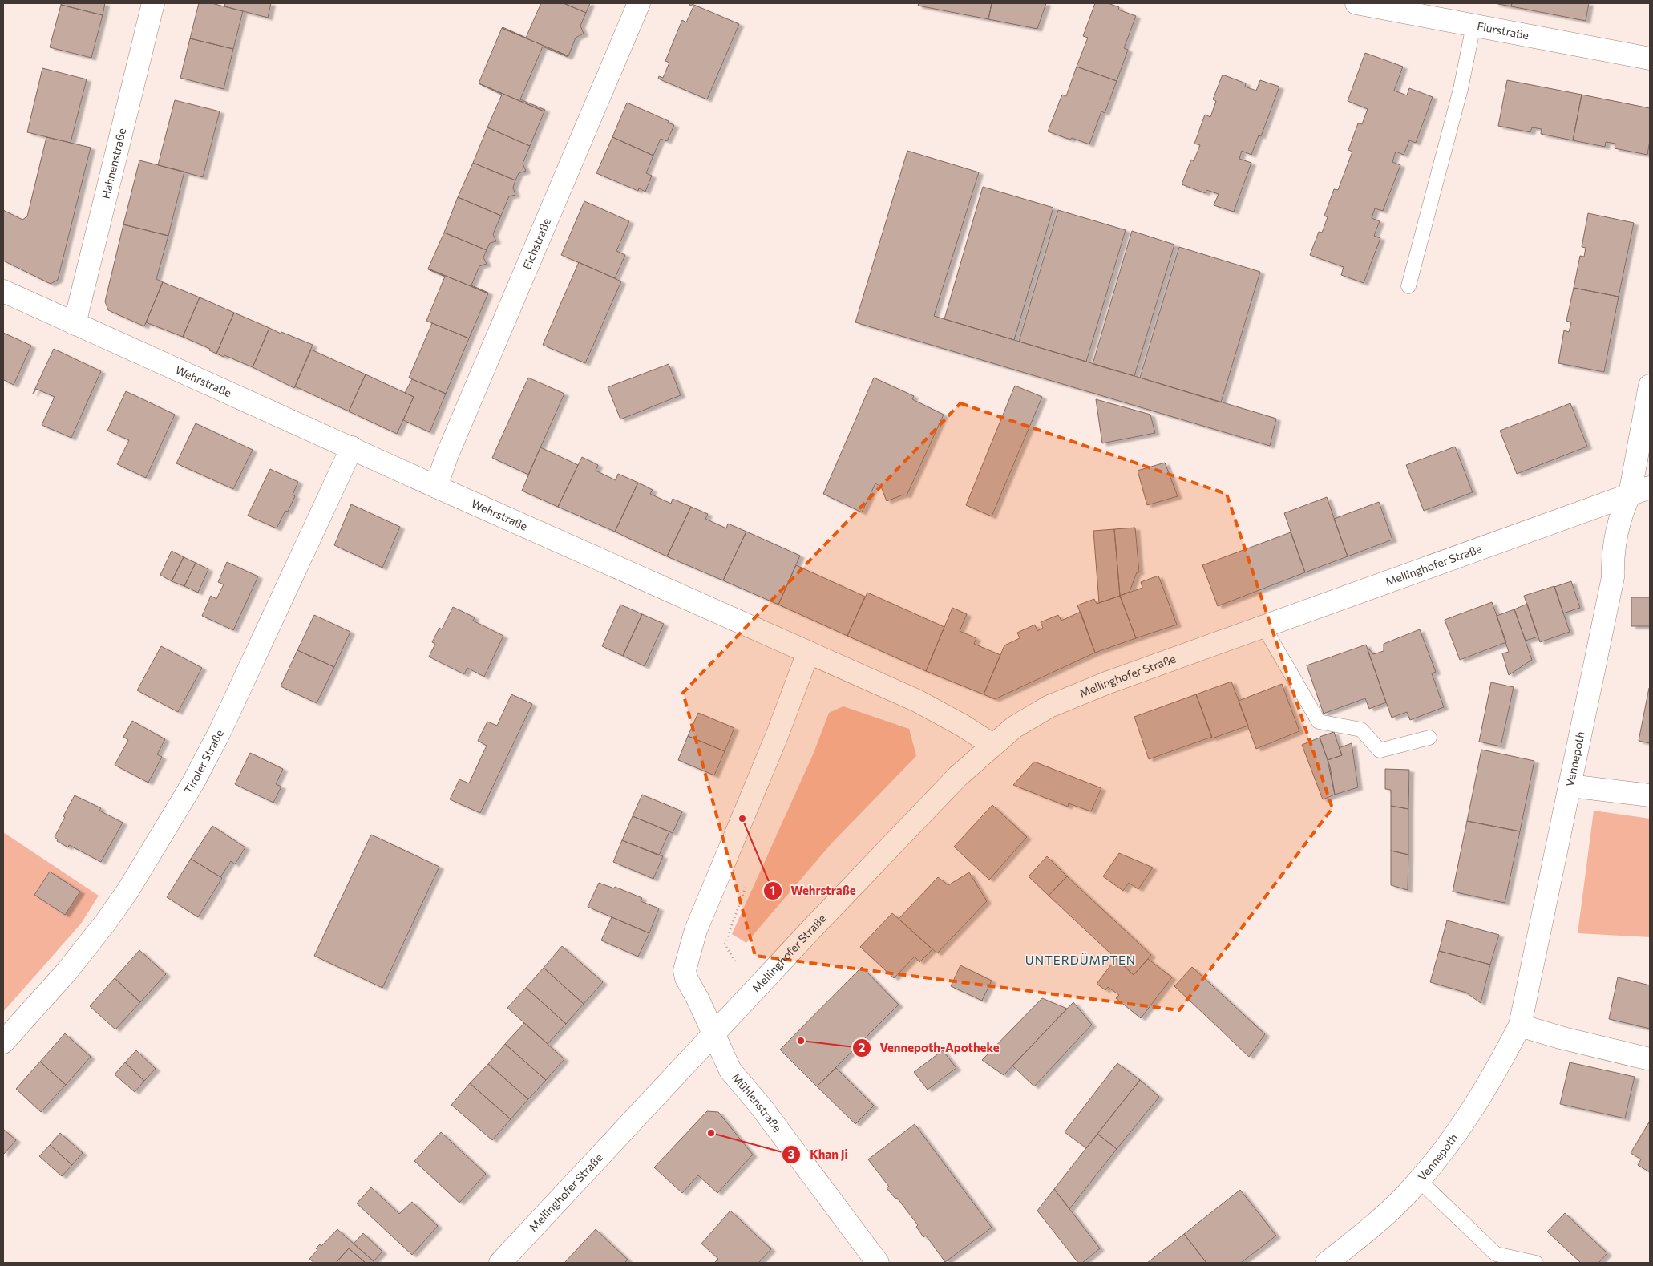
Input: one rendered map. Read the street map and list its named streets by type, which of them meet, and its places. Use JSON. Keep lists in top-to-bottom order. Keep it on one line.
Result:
{"streets":{"street":["Flurstraße","Hahnenstraße","Eichstraße","Wehrstraße","Mellinghofer Straße","Vennepoth","Tiroler Straße","Mühlenstraße"]},"crossings":[["Hahnenstraße","Wehrstraße"],["Eichstraße","Wehrstraße"],["Wehrstraße","Mellinghofer Straße"],["Wehrstraße","Tiroler Straße"],["Mellinghofer Straße","Vennepoth"],["Mellinghofer Straße","Mühlenstraße"]],"districts":["UNTERDÜMPTEN"],"places":["Wehrstraße","Vennepoth-Apotheke","Khan Ji"]}
